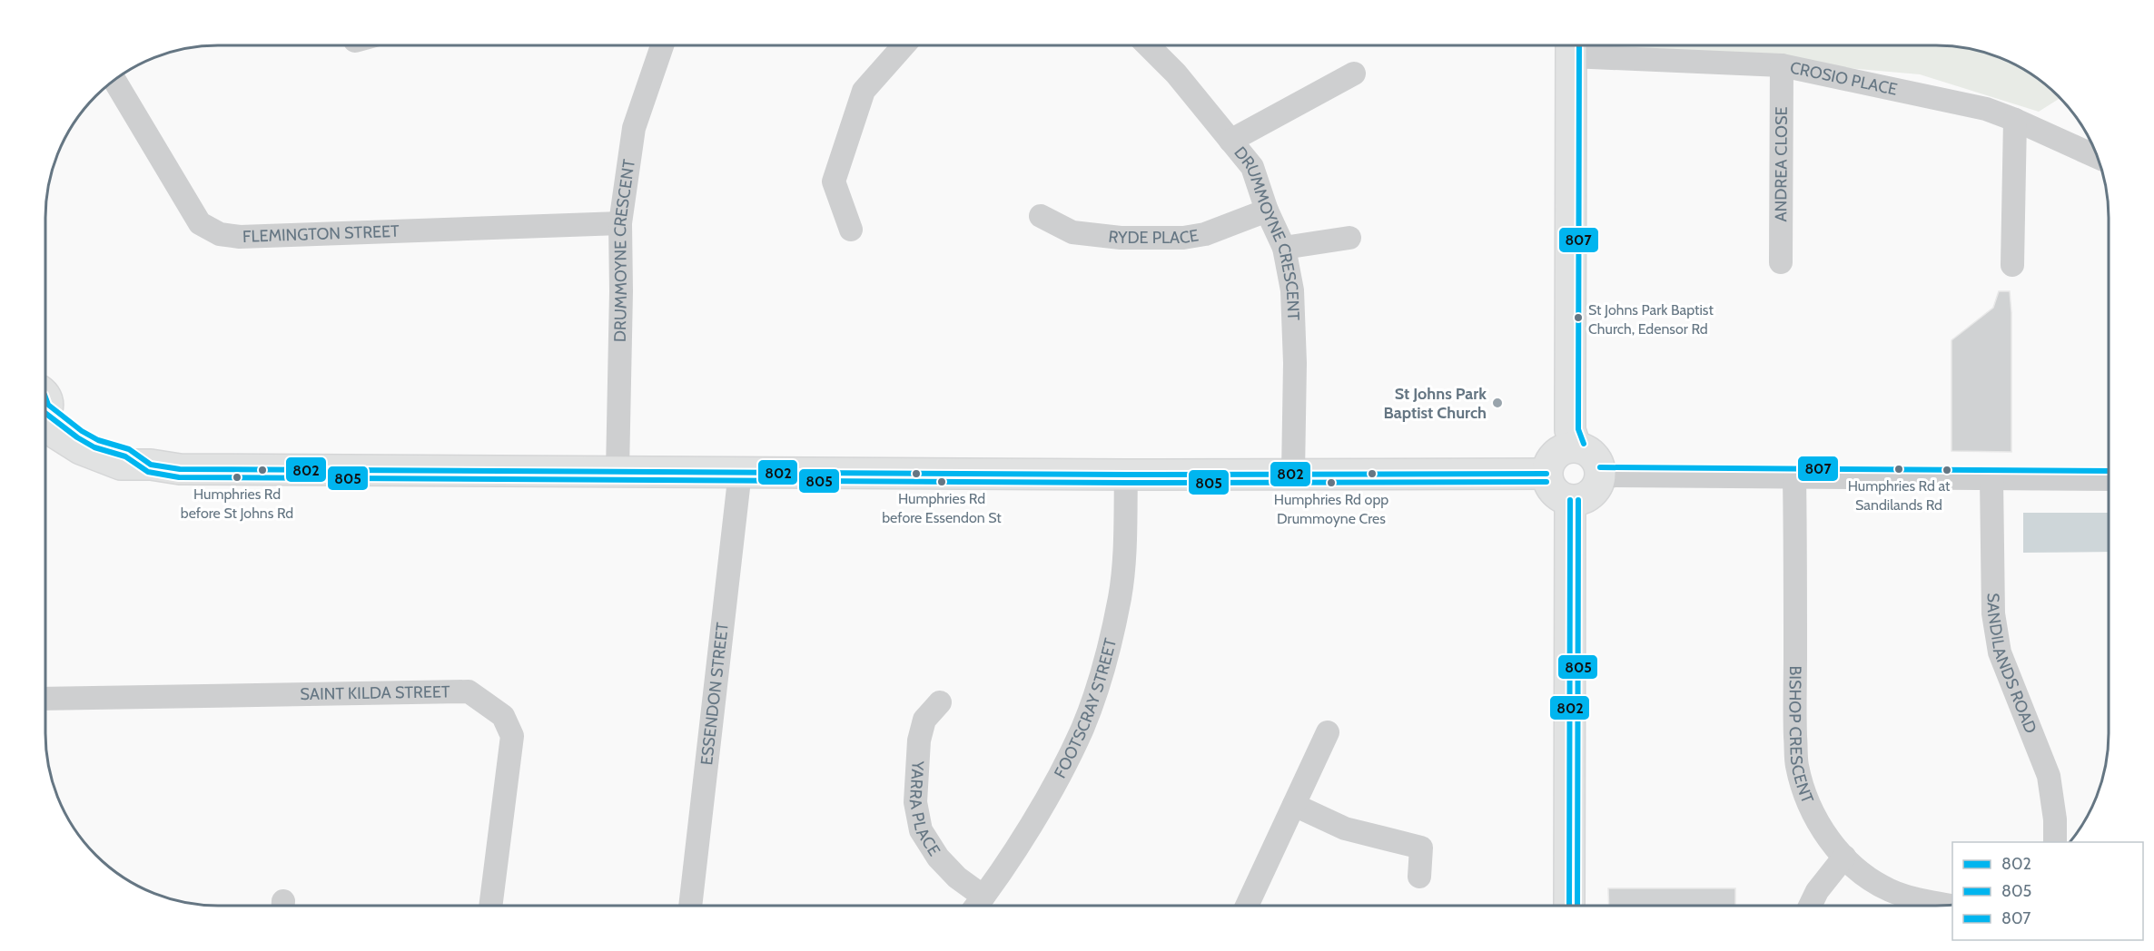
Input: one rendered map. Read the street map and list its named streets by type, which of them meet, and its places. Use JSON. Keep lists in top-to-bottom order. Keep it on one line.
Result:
{"streets":{"street":["CROSIO PLACE","ANDREA CLOSE","FLEMINGTON STREET","RYDE PLACE","DRUMMOYNE CRESCENT","SANDILANDS ROAD","SAINT KILDA STREET","ESSENDON STREET","FOOTSCRAY STREET","BISHOP CRESCENT","YARRA PLACE"]},"crossings":[["CROSIO PLACE","ANDREA CLOSE"],["FLEMINGTON STREET","DRUMMOYNE CRESCENT"],["RYDE PLACE","DRUMMOYNE CRESCENT"],["FOOTSCRAY STREET","YARRA PLACE"]],"places":["St Johns Park Baptist Church, Edensor Rd","St Johns Park Baptist Church","Humphries Rd at Sandilands Rd","Humphries Rd before St Johns Rd","Humphries Rd before Essendon St","Humphries Rd opp Drummoyne Cres"],"lines":["transit line 807","transit line 802","transit line 805"],"legend":["802","805","807"]}
